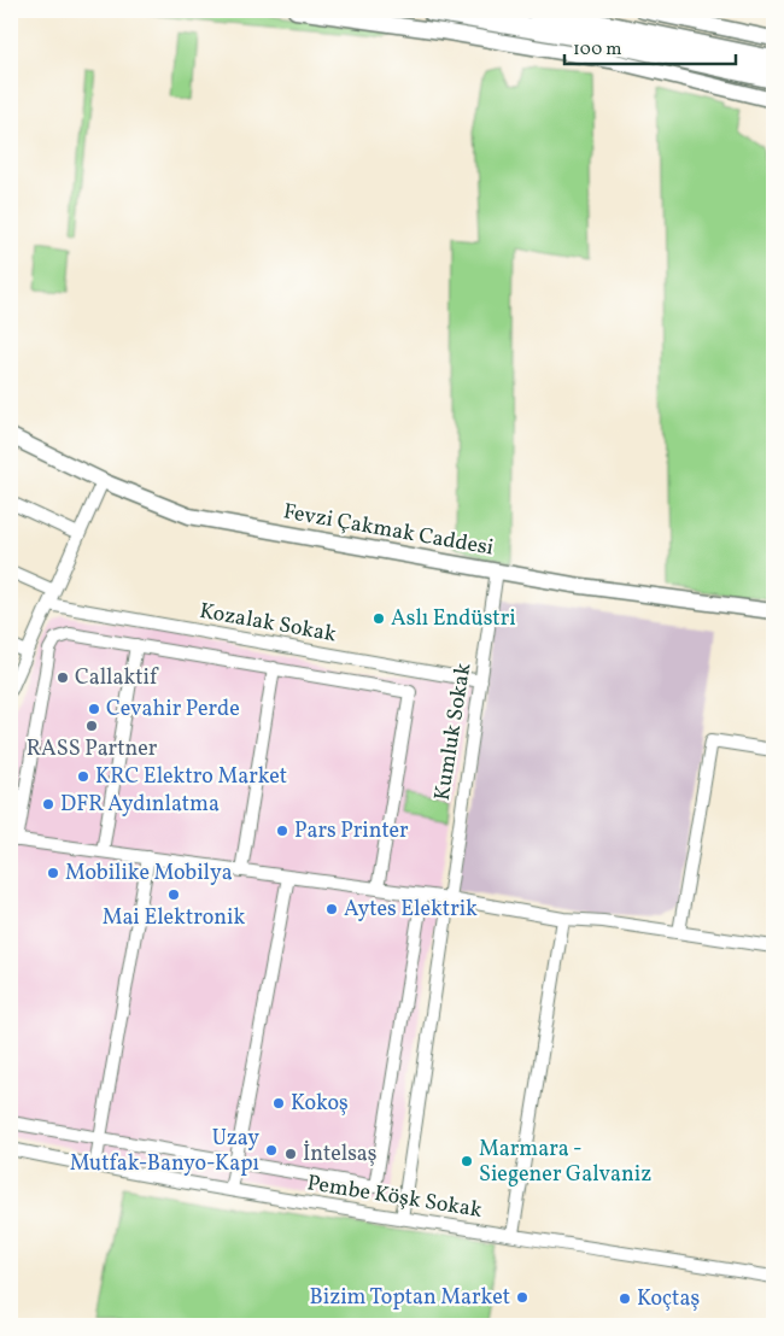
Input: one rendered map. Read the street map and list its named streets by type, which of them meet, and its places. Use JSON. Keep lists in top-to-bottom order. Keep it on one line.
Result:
{"streets":{"street":["Fevzi Çakmak Caddesi","Kozalak Sokak","Kumluk Sokak","Pembe Köşk Sokak"]},"crossings":[["Fevzi Çakmak Caddesi","Kumluk Sokak"],["Kozalak Sokak","Kumluk Sokak"],["Kumluk Sokak","Pembe Köşk Sokak"]],"places":["Aslı Endüstri","Callaktif","Cevahir Perde","RASS Partner","KRC Elektro Market","DFR Aydınlatma","Pars Printer","Mobilike Mobilya","Mai Elektronik","Aytes Elektrik","Kokoş","Uzay Mutfak-Banyo-Kapı","İntelsaş","Marmara - Siegener Galvaniz","Bizim Toptan Market","Koçtaş"],"scale_bar":"100 m"}
